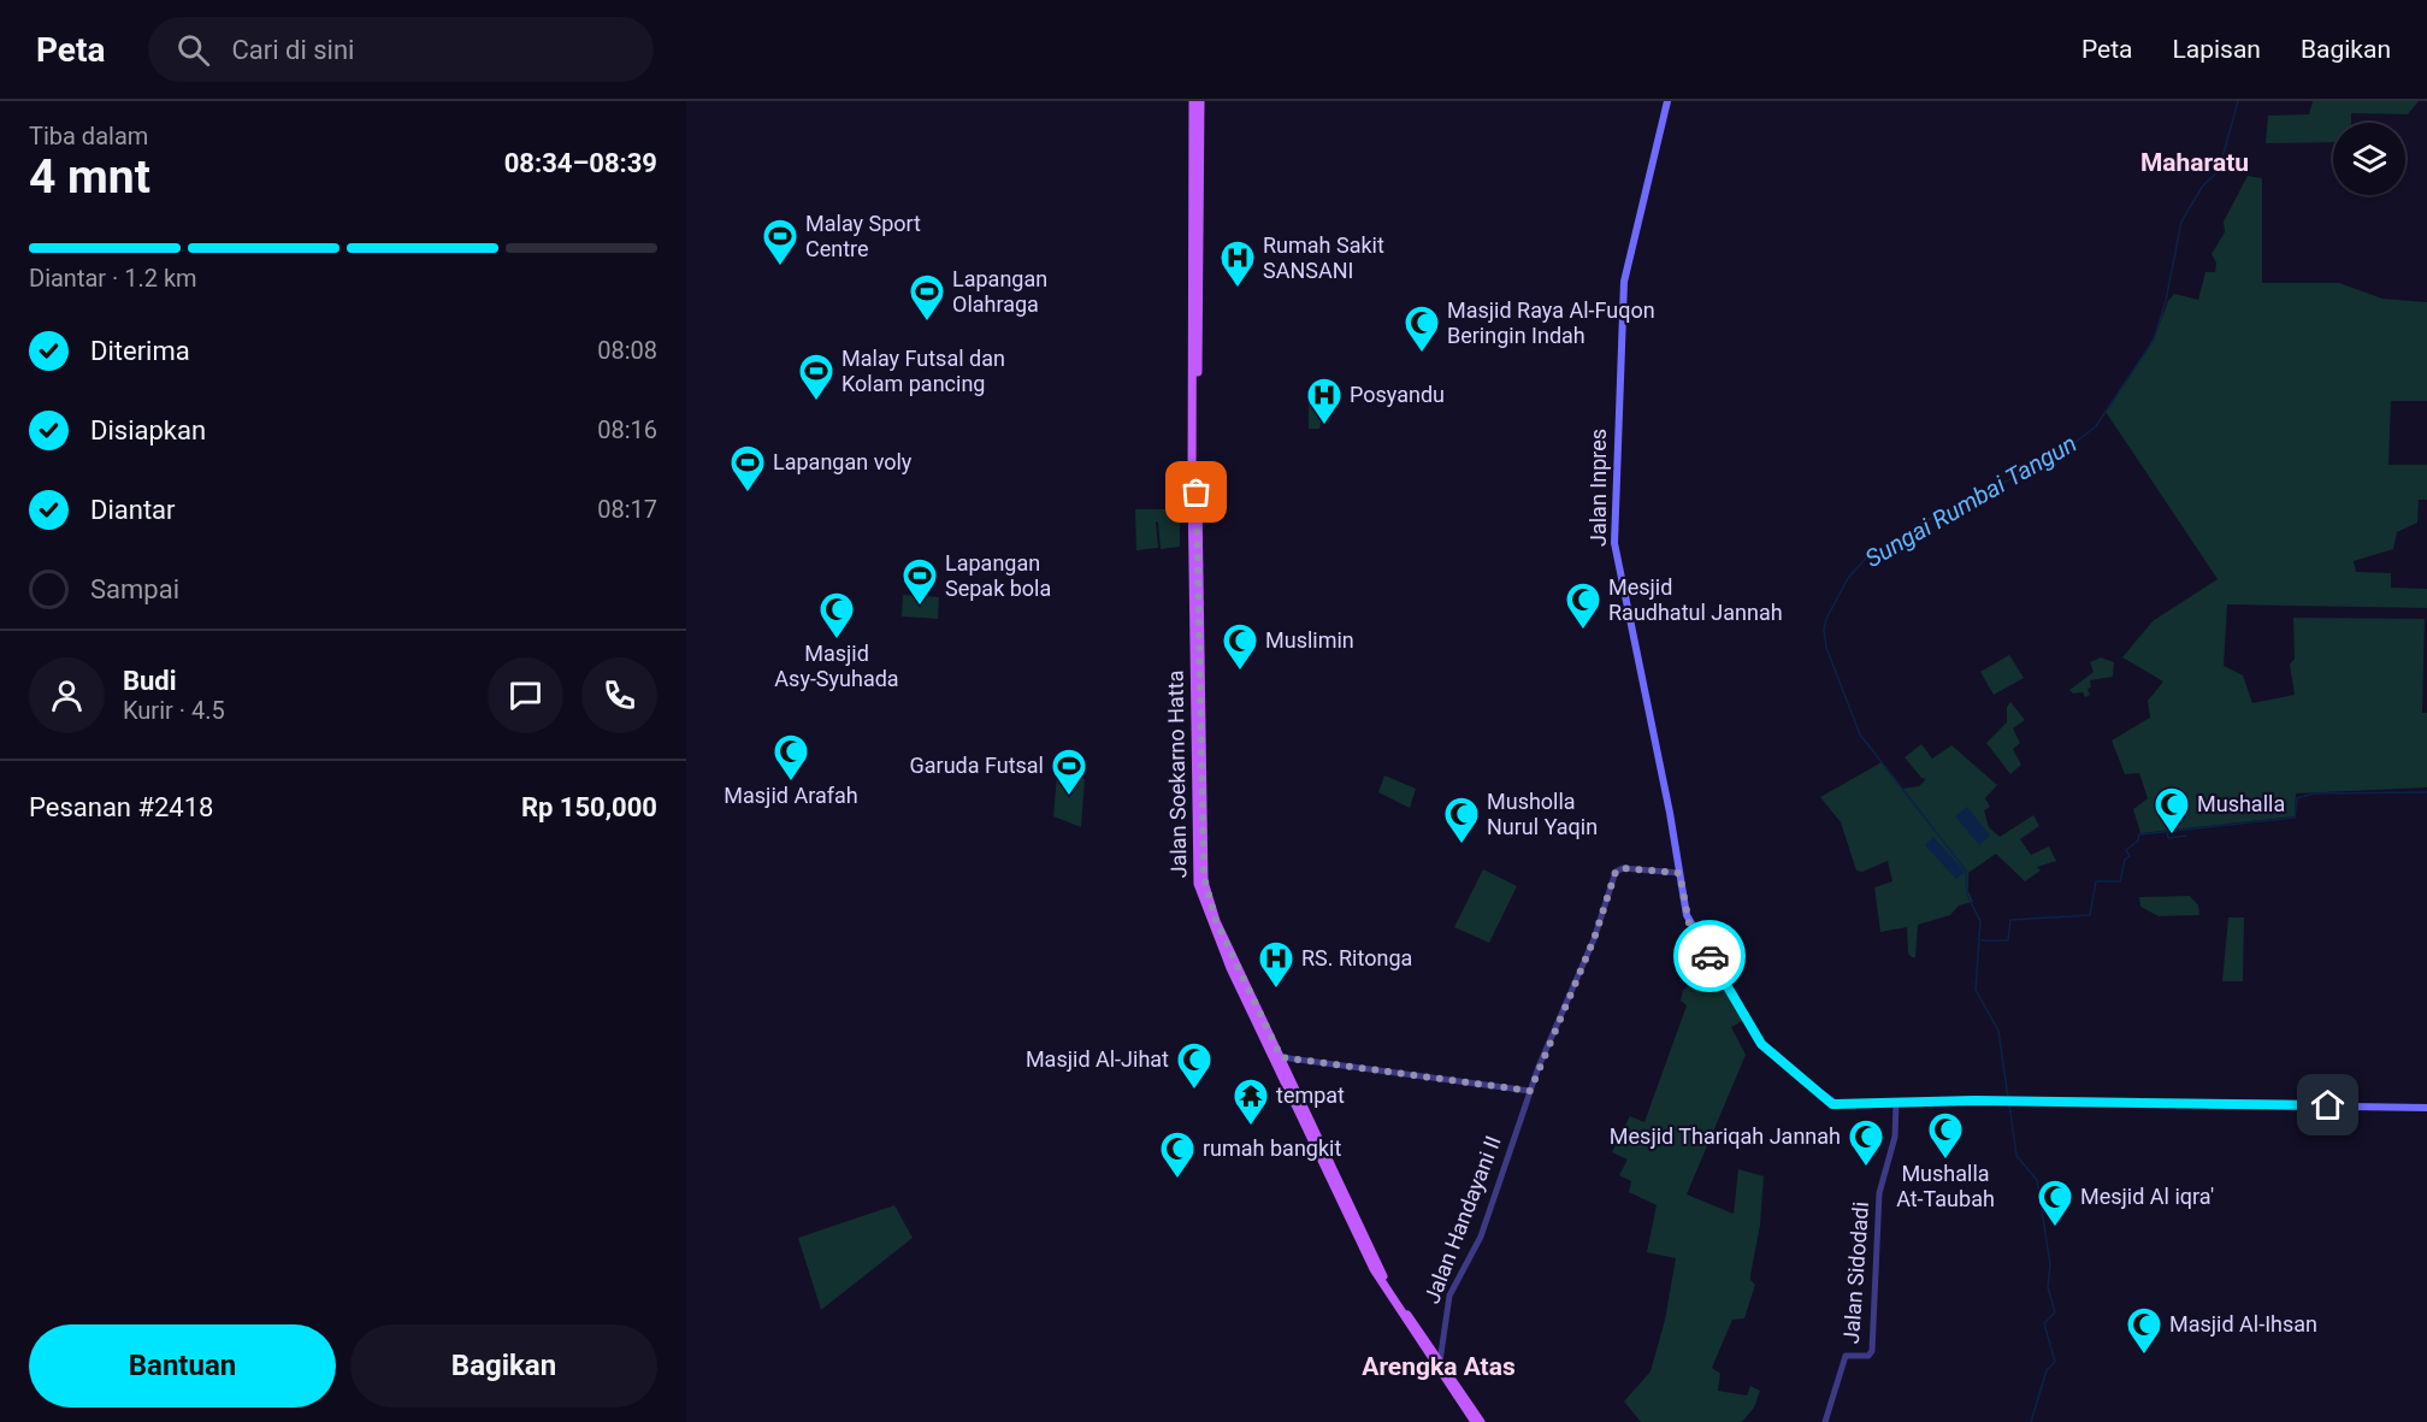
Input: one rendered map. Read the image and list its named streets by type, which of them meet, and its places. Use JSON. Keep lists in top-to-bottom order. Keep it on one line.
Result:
{"streets":{"main road":["Jalan Inpres","Jalan Soekarno Hatta"],"street":["Jalan Handayani II","Jalan Sidodadi"]},"crossings":[["Jalan Inpres","Jalan Handayani II"],["Jalan Inpres","Jalan Sidodadi"],["Jalan Soekarno Hatta","Jalan Handayani II"]],"districts":["Maharatu","Arengka Atas"],"water":["Sungai Rumbai Tangun"],"places":{"sports":["Malay Sport Centre","Lapangan Olahraga","Malay Futsal dan Kolam pancing","Lapangan voly","Lapangan Sepak bola","Garuda Futsal"],"hospital":["Rumah Sakit SANSANI","Posyandu","RS. Ritonga"],"mosque":["Masjid Raya Al-Fuqon Beringin Indah","Mesjid Raudhatul Jannah","Masjid Asy-Syuhada","Muslimin","Masjid Arafah","Mushalla","Musholla Nurul Yaqin","Masjid Al-Jihat","Mushalla At-Taubah","Mesjid Thariqah Jannah","rumah bangkit","Mesjid Al iqra'","Masjid Al-Ihsan"],"temple":["tempat"]},"page":{"header":"Peta","search":"Cari di sini","nav":["Peta","Lapisan","Bagikan"],"heading":["4 mnt","Tiba dalam","08:34–08:39"],"panel":["Budi","Kurir · 4.5","Pesanan #2418","Rp 150,000"],"bar":"Diantar · 1.2 km","list":[["Diterima","08:08"],["Disiapkan","08:16"],["Diantar","08:17"],"Sampai"],"buttons":["Bantuan","Bagikan"]}}
